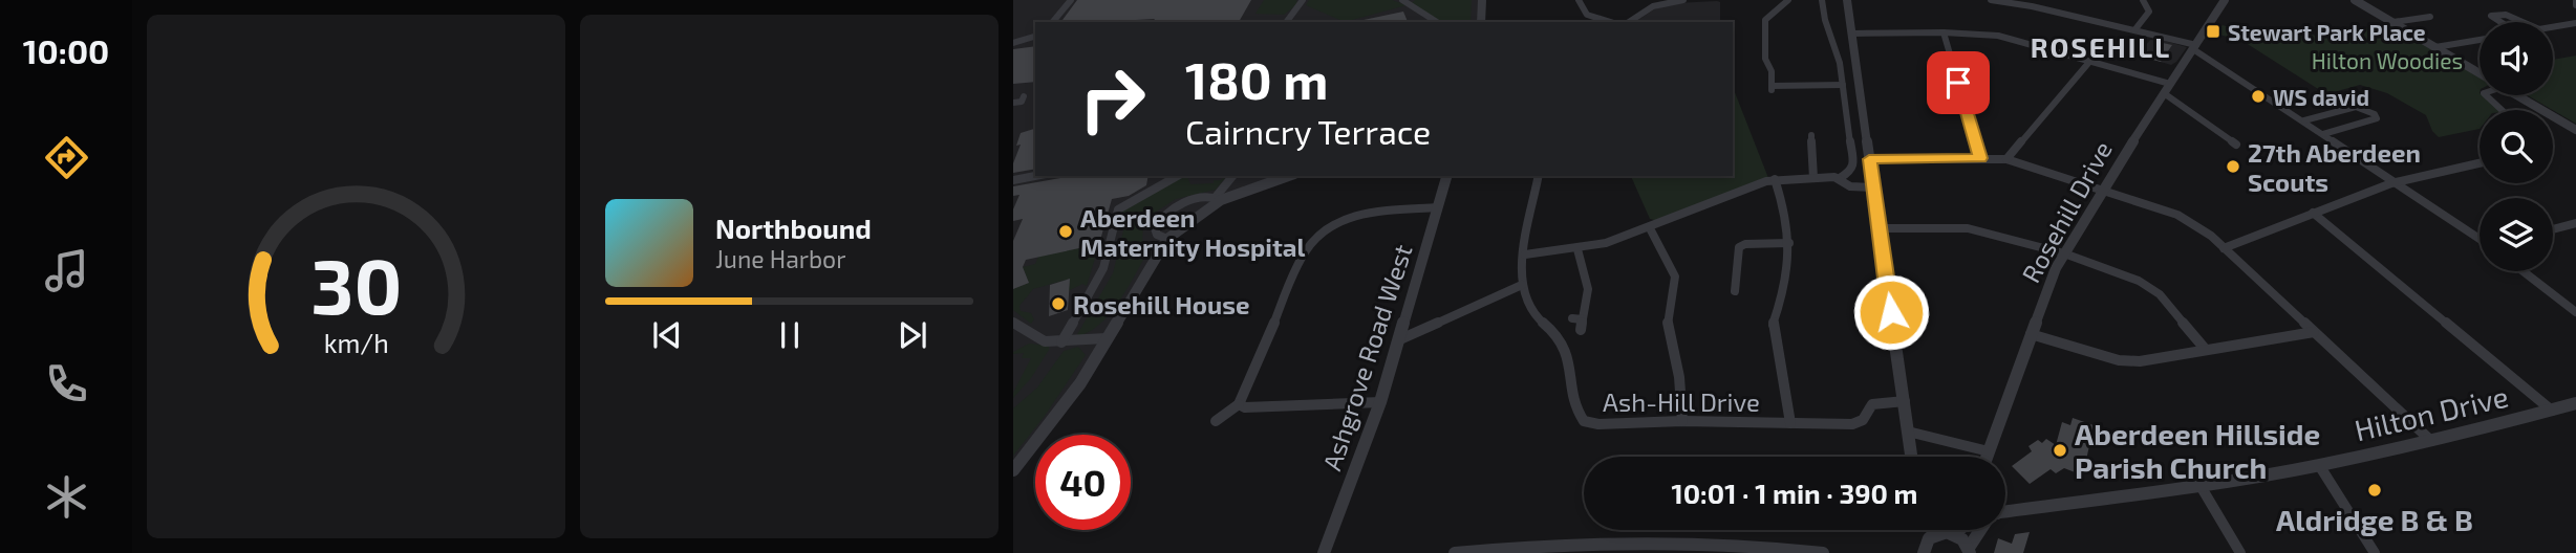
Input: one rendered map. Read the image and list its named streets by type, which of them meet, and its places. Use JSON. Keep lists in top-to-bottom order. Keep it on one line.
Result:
{"streets":{"street":["Rosehill Drive","Ashgrove Road West","Ash-Hill Drive","Hilton Drive"]},"districts":["ROSEHILL"],"parks":["Hilton Woodies"],"places":{"transit":["Stewart Park Place"],"other":["WS david","27th Aberdeen Scouts","Aberdeen Maternity Hospital","Rosehill House","Aberdeen Hillside Parish Church","Aldridge B & B"]},"page":{"tabs":"10:00","turn":["180 m","Cairncry Terrace"],"song":["Northbound","June Harbor"],"limit":"40","trip":"10:01 · 1 min · 390 m","gauge":["30","km/h"]}}
